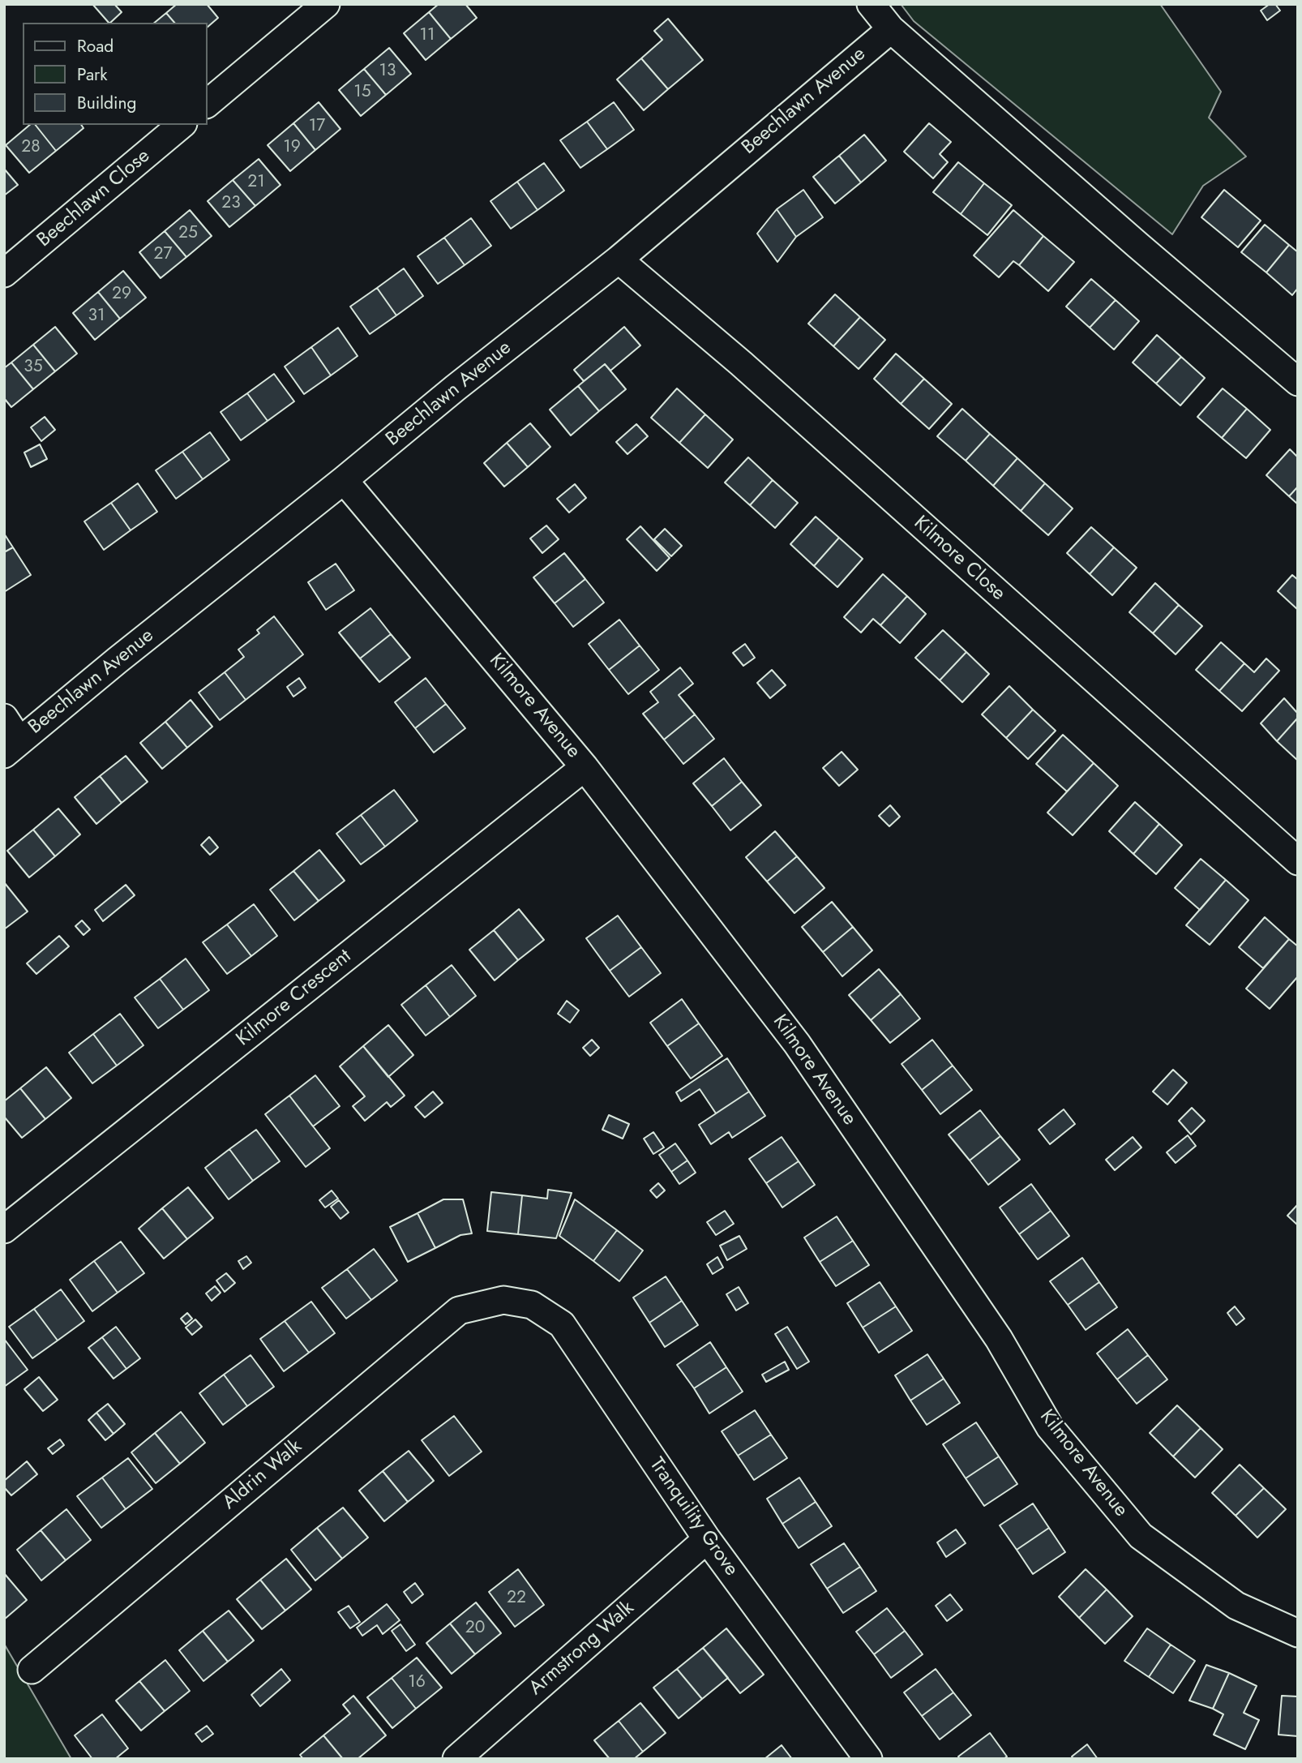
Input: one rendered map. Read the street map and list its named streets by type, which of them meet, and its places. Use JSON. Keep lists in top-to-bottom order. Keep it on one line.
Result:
{"streets":{"street":["Beechlawn Avenue","Beechlawn Close","Kilmore Close","Kilmore Avenue","Kilmore Crescent","Aldrin Walk","Tranquility Grove","Armstrong Walk"]},"crossings":[["Beechlawn Avenue","Kilmore Close"],["Beechlawn Avenue","Kilmore Avenue"],["Kilmore Avenue","Kilmore Crescent"],["Aldrin Walk","Tranquility Grove"],["Tranquility Grove","Armstrong Walk"]],"house_numbers":["11","13","15","17","28","19","21","23","25","27","29","31","35","22","20","16"],"legend":["Road","Park","Building"]}
